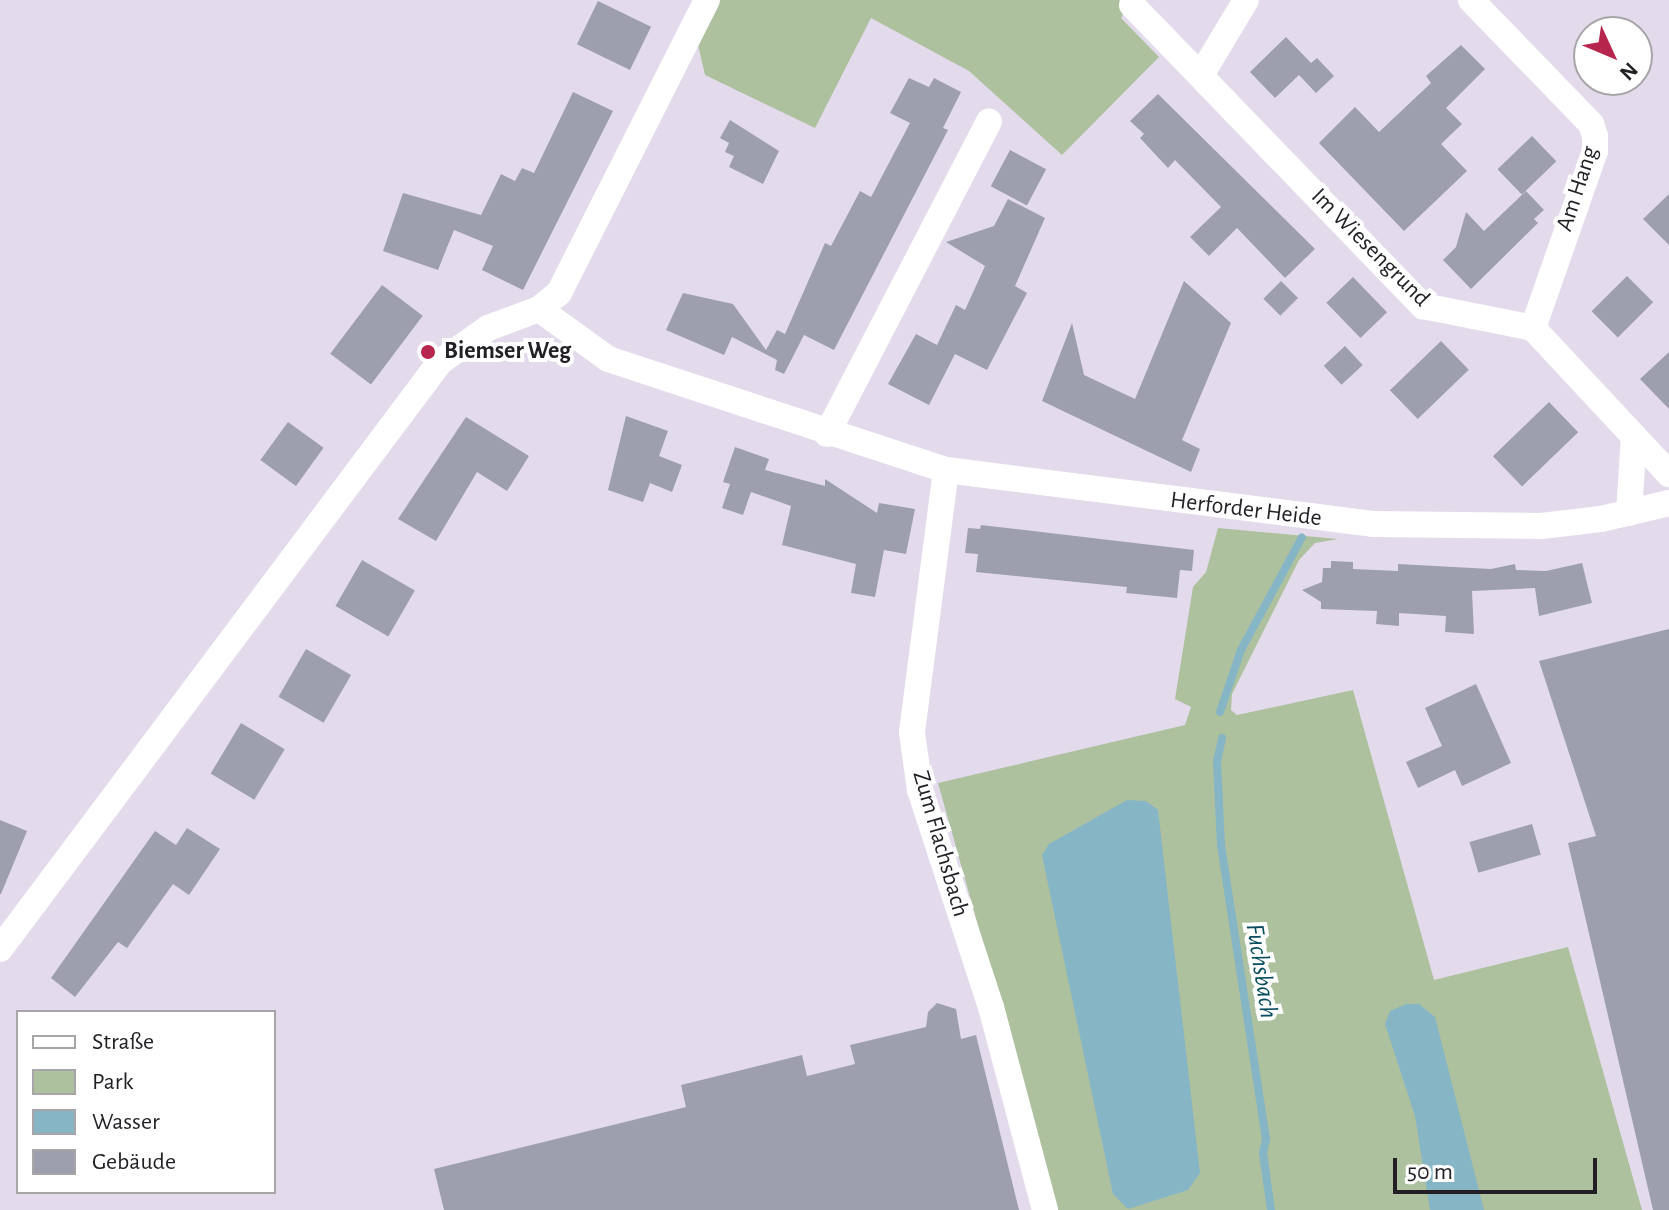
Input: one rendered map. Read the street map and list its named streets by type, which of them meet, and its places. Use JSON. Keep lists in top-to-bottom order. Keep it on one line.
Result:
{"streets":{"street":["Am Hang","Im Wiesengrund","Herforder Heide","Zum Flachsbach"]},"crossings":[["Am Hang","Im Wiesengrund"],["Herforder Heide","Zum Flachsbach"]],"water":["Fuchsbach"],"places":["Biemser Weg"],"legend":["Straße","Park","Wasser","Gebäude"],"scale_bar":"50 m","north":"bottom right"}
